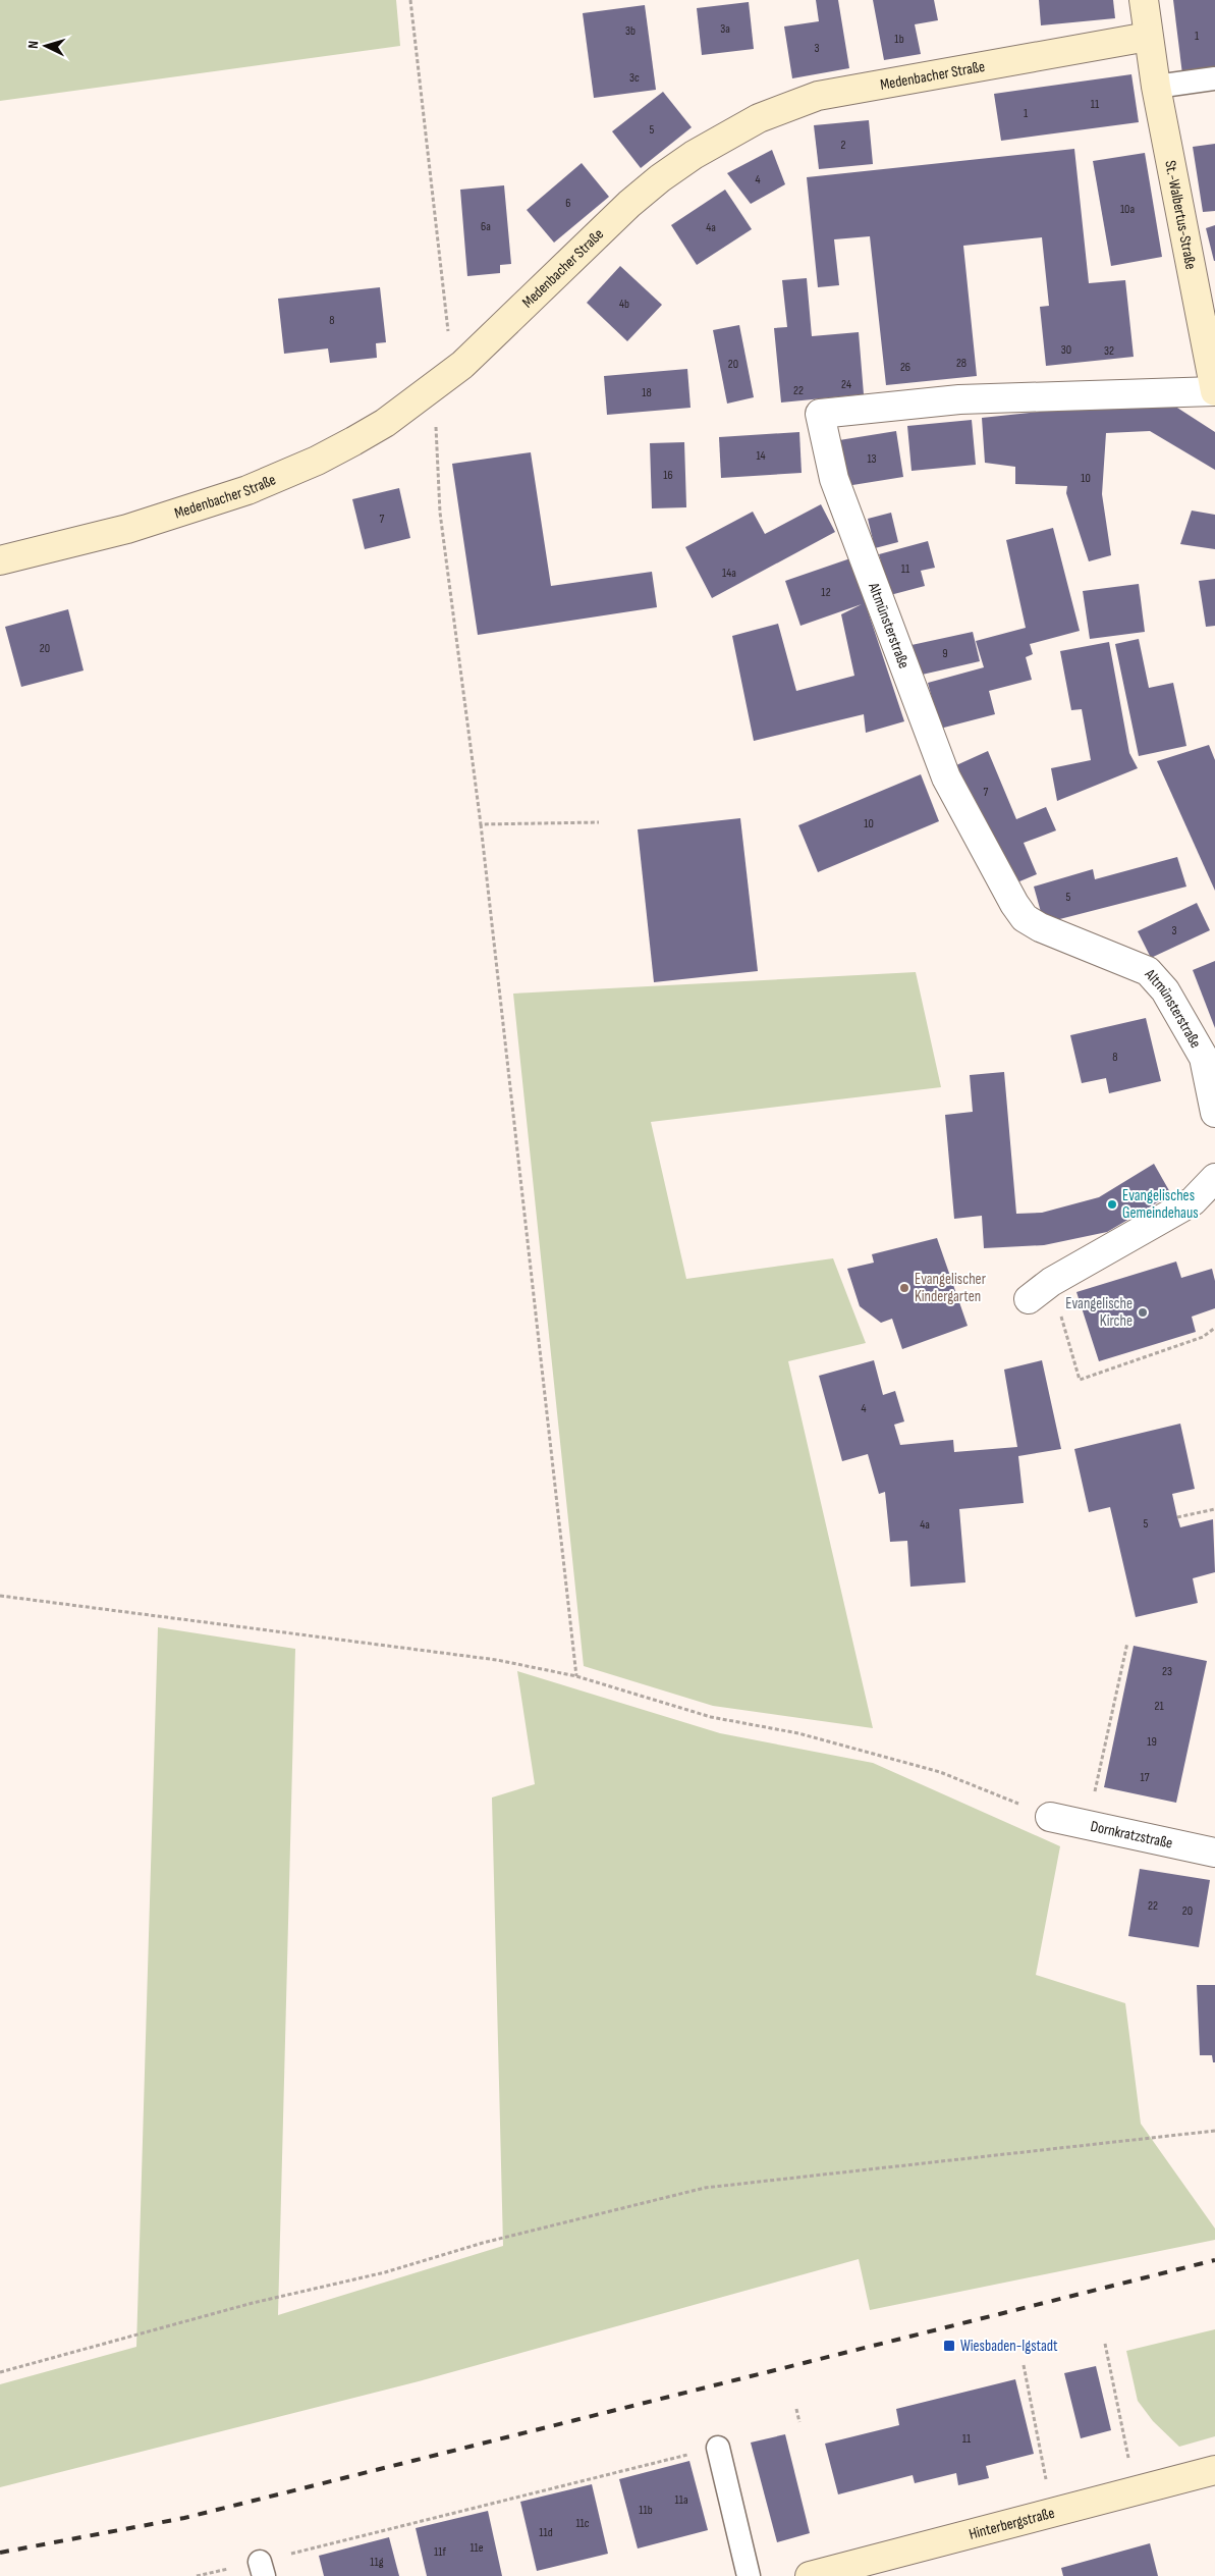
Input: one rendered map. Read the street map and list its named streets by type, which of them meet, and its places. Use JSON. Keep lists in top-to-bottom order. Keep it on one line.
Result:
{"streets":{"street":["Medenbacher Straße","St.-Walbertus-Straße","Altmünsterstraße","Dornkratzstraße","Hinterbergstraße"]},"crossings":[["Medenbacher Straße","St.-Walbertus-Straße"],["St.-Walbertus-Straße","Altmünsterstraße"]],"places":{"other":["Evangelisches Gemeindehaus","Evangelischer Kindergarten","Evangelische Kirche"],"transit":["Wiesbaden-Igstadt"]},"house_numbers":["3a","3b","1","1b","3","3c","11","1","5","2","4","6","10a","6a","4a","4b","8","30","32","28","20","26","24","22","18","14","13","16","10","7","11","14a","12","20","9","7","10","5","3","8","4","5","4a","23","21","19","17","22","20","11","11a","11b","11c","11d","11e","11f","11g"],"north":"left"}
